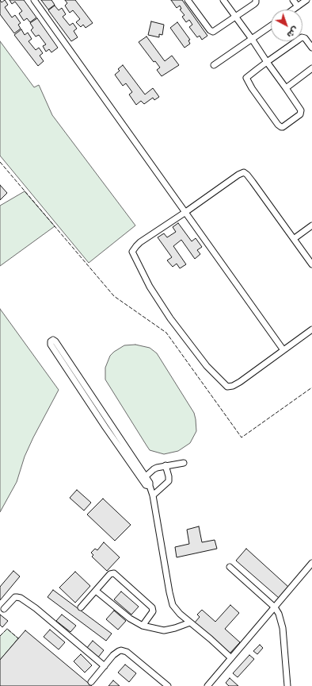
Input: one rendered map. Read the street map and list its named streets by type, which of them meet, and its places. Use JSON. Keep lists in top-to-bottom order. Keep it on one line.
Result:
{"north":"bottom right"}
